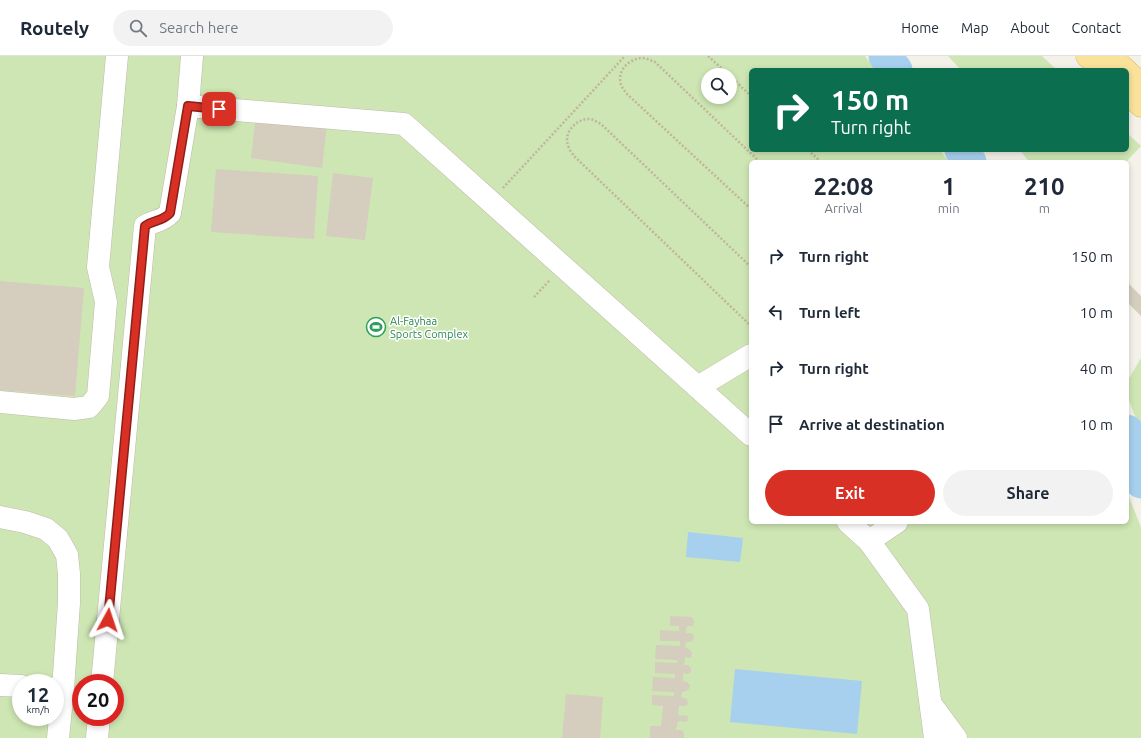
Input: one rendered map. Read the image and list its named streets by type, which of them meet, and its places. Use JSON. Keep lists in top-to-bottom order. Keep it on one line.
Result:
{"places":{"sports":["Al-Fayhaa Sports Complex"]},"page":{"header":"Routely","search":"Search here","nav":["Home","Map","About","Contact"],"turn":["150 m","Turn right"],"eta":["22:08","Arrival","1","min","210","m"],"list":[{"name":"Turn right","value":"150 m"},{"name":"Turn left","value":"10 m"},{"name":"Turn right","value":"40 m"},{"name":"Arrive at destination","value":"10 m"}],"buttons":["Exit","Share"],"speed":"12 km/h","limit":"20"}}
